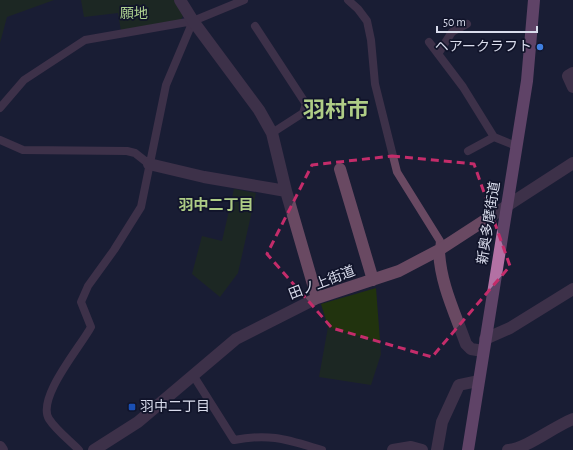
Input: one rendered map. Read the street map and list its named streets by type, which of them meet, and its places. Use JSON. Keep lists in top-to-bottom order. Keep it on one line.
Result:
{"streets":{"main road":["新奥多摩街道"],"street":["田ノ上街道"]},"crossings":[["新奥多摩街道","田ノ上街道"]],"districts":["羽村市","羽中二丁目"],"parks":["願地"],"places":{"other":["ヘアークラフト"],"transit":["羽中二丁目"]},"scale_bar":"50 m"}
